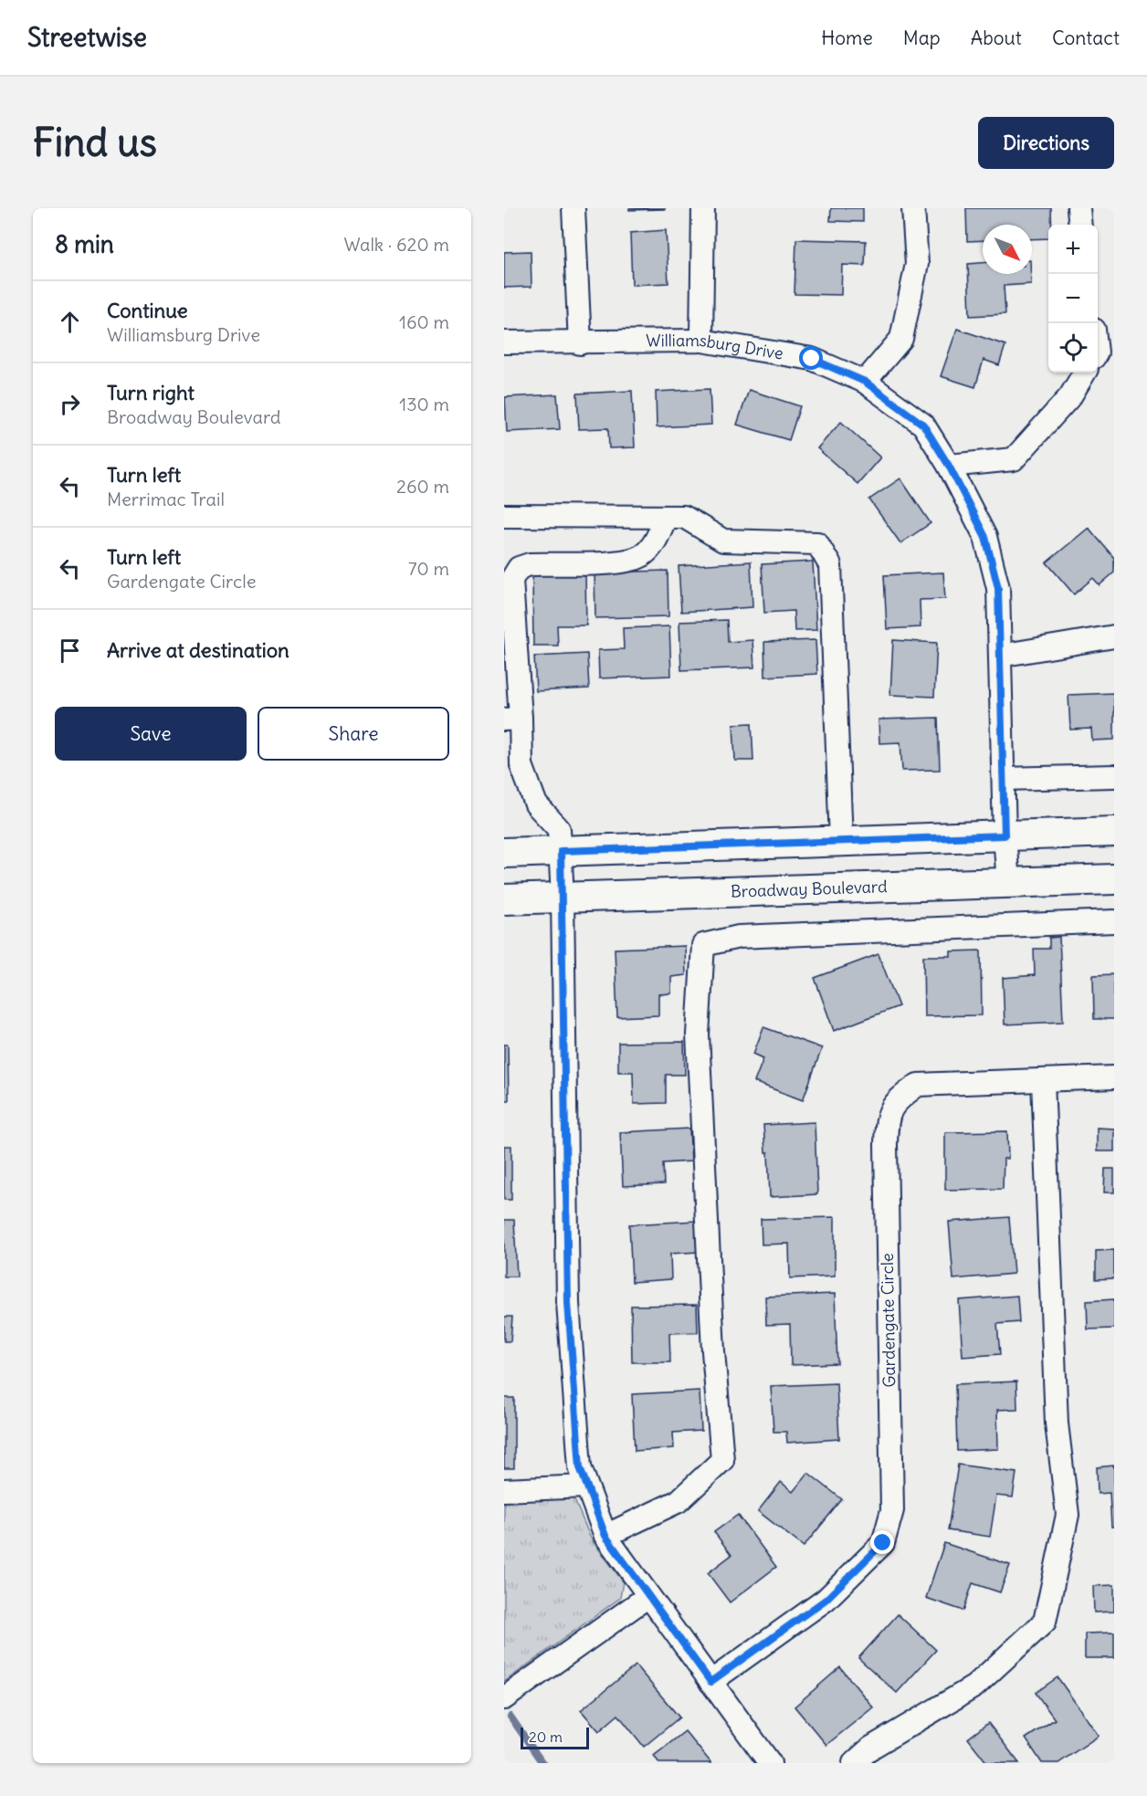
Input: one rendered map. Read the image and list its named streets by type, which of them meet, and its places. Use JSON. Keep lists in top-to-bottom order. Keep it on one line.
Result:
{"streets":{"main road":["Broadway Boulevard"],"street":["Williamsburg Drive","Gardengate Circle"]},"crossings":[["Williamsburg Drive","Broadway Boulevard"]],"scale_bar":"20 m","north":"bottom right","page":{"header":"Streetwise","nav":["Home","Map","About","Contact"],"buttons":["Directions",["Save","Share"]],"title":"Find us","heading":["8 min","Walk · 620 m"],"map_buttons":["+","−"],"list":[["Continue","Williamsburg Drive","160 m"],["Turn right","Broadway Boulevard","130 m"],["Turn left","Merrimac Trail","260 m"],["Turn left","Gardengate Circle","70 m"],"Arrive at destination"],"scale":"20 m"}}
